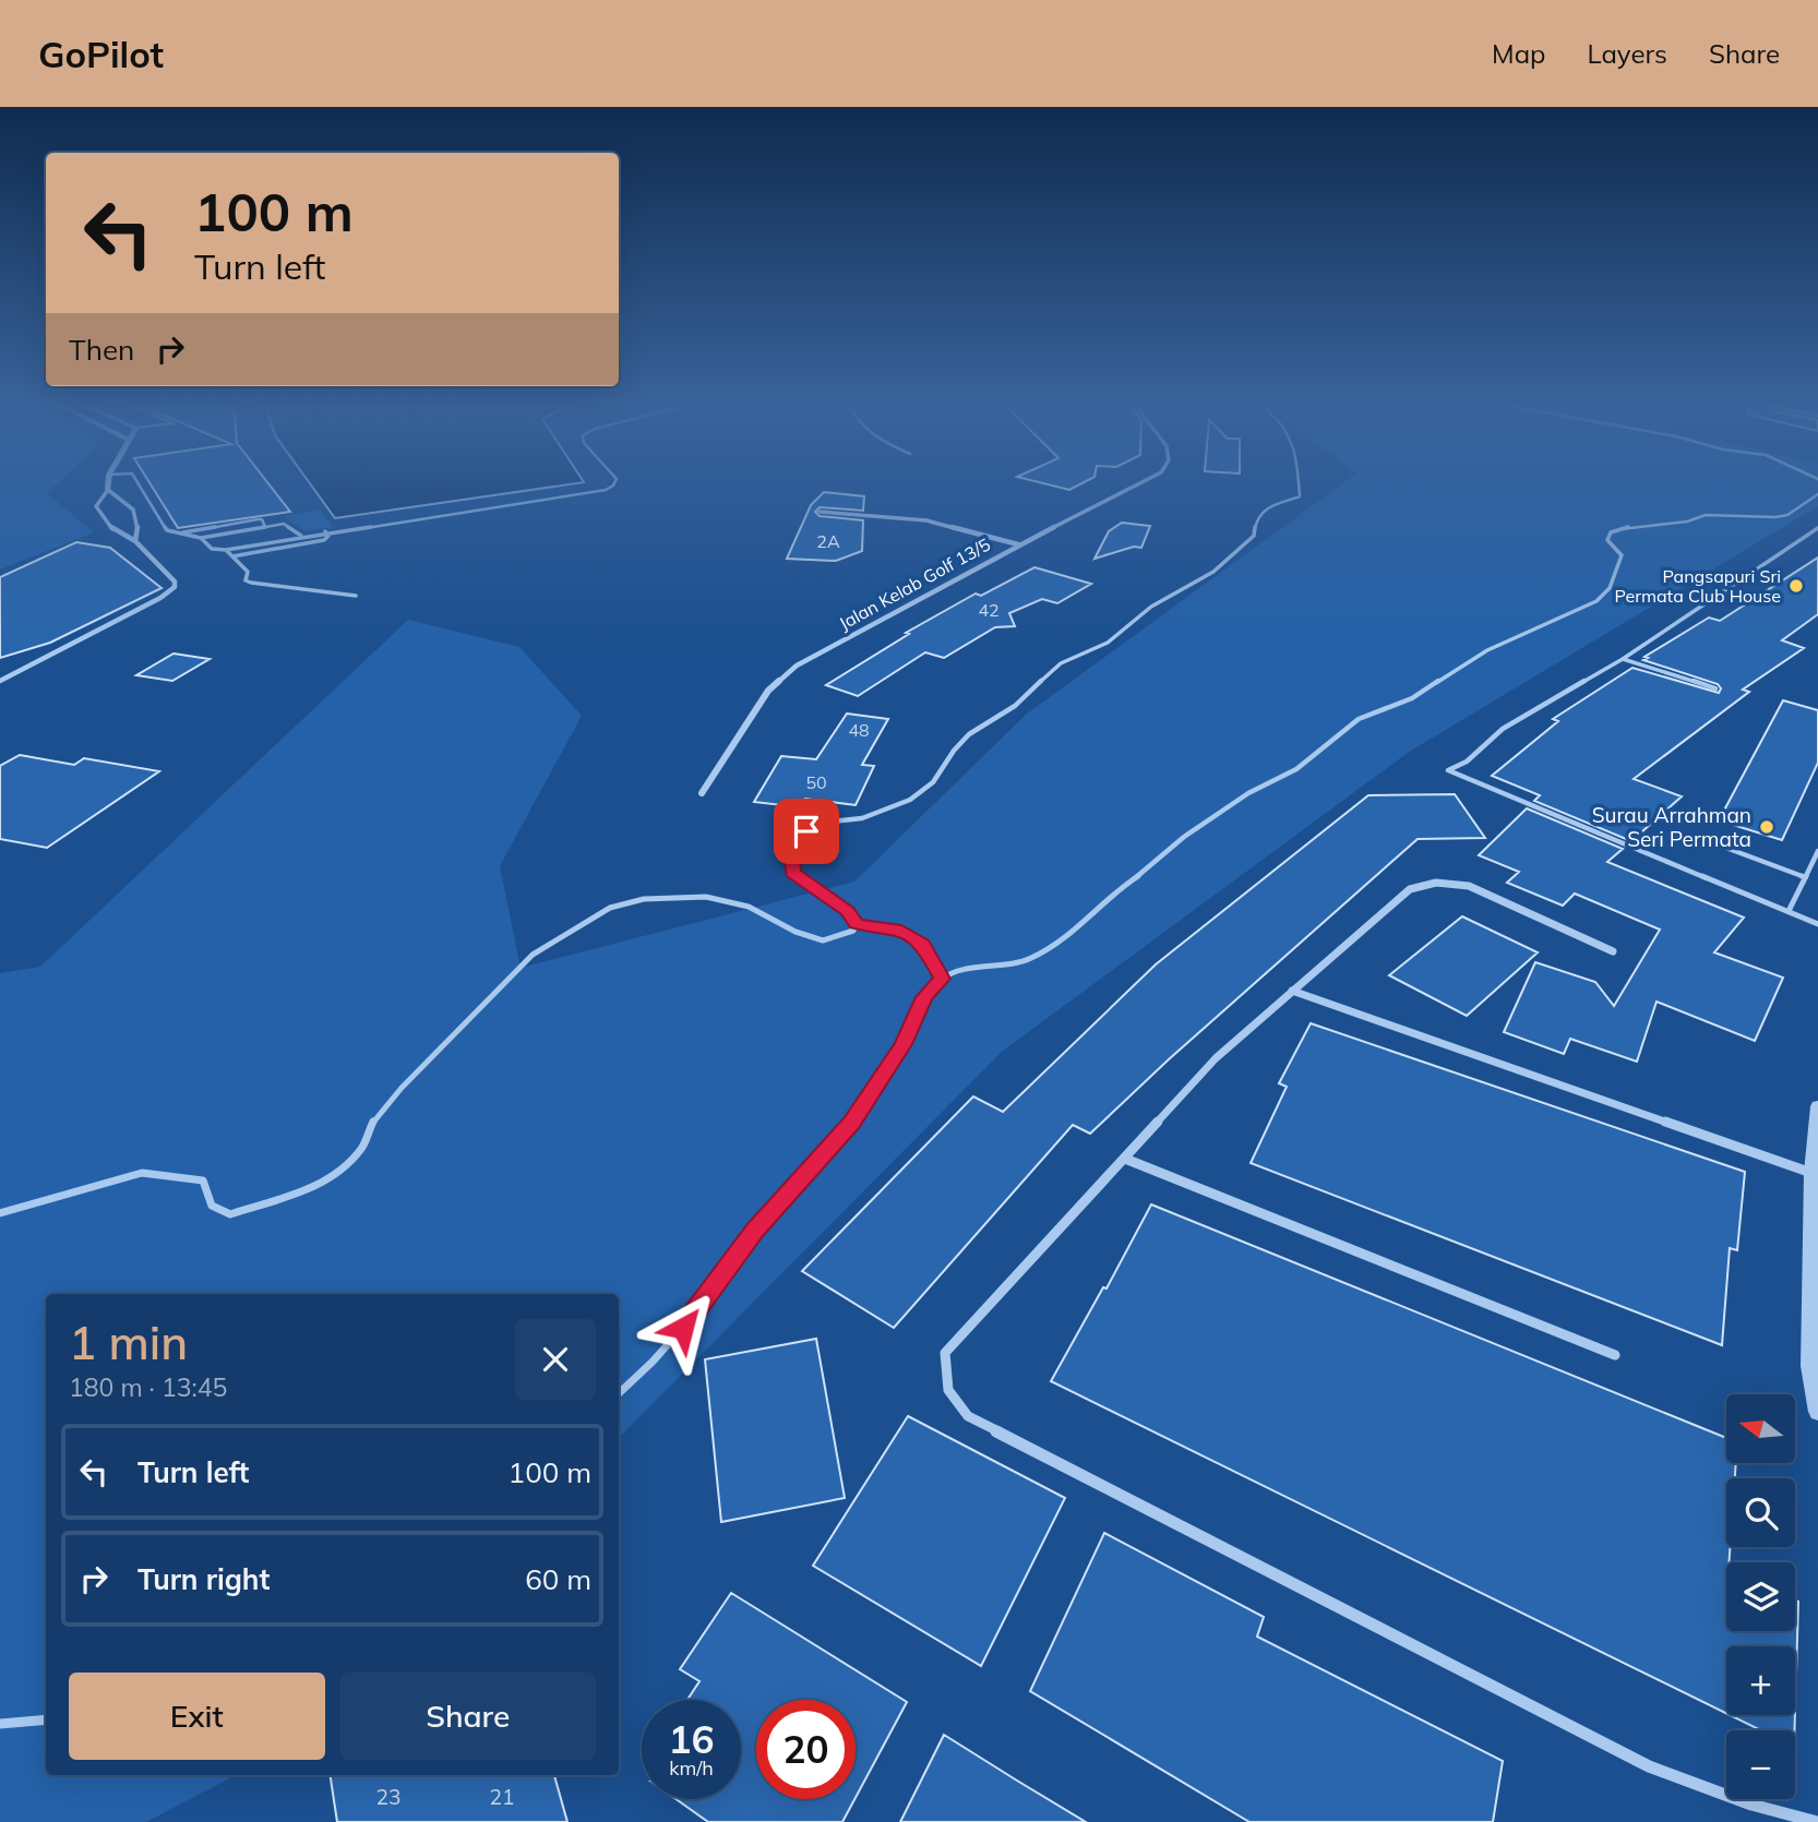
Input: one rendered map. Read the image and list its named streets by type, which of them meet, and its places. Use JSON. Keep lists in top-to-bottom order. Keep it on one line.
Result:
{"streets":{"street":["Jalan Kelab Golf 13/5"]},"places":["Pangsapuri Sri Permata Club House","Surau Arrahman Seri Permata"],"house_numbers":["2A","42","48","50","23","21"],"north":"left","page":{"header":"GoPilot","nav":["Map","Layers","Share"],"turn":["100 m","Turn left"],"then":"Then","heading":["1 min","180 m · 13:45"],"map_buttons":["+","−"],"list":[{"name":"Turn left","value":"100 m"},{"name":"Turn right","value":"60 m"}],"buttons":["Exit","Share"],"speed":"16 km/h","limit":"20"}}
